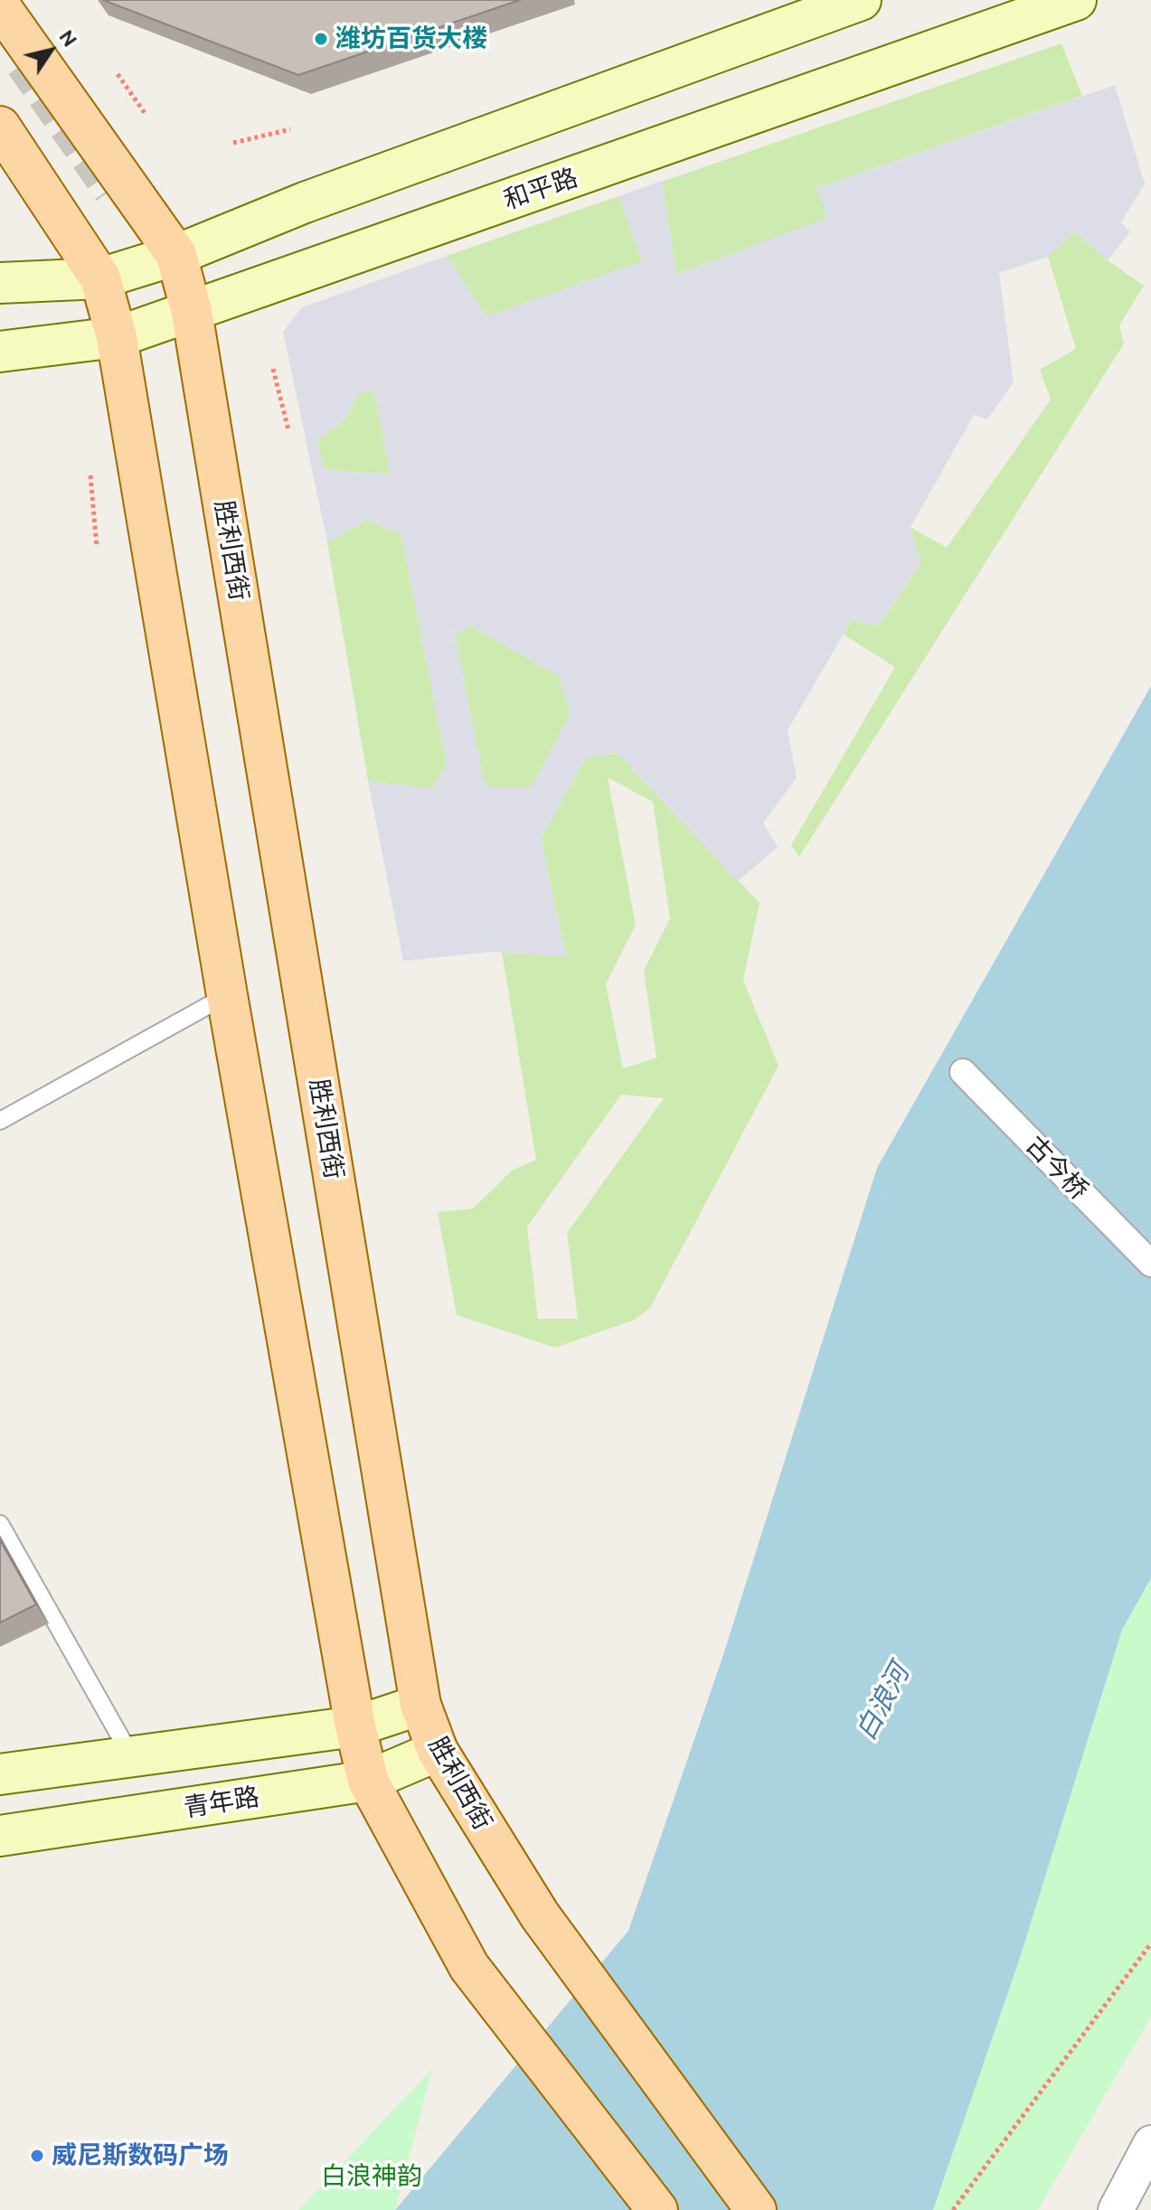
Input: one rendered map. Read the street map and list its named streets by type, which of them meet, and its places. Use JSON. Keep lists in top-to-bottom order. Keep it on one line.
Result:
{"streets":{"main road":["和平路","胜利西街","青年路"],"street":["古今桥"]},"crossings":[["和平路","胜利西街"],["胜利西街","青年路"]],"water":["白浪河"],"parks":["白浪神韵"],"places":["潍坊百货大楼","威尼斯数码广场"],"north":"top right"}
